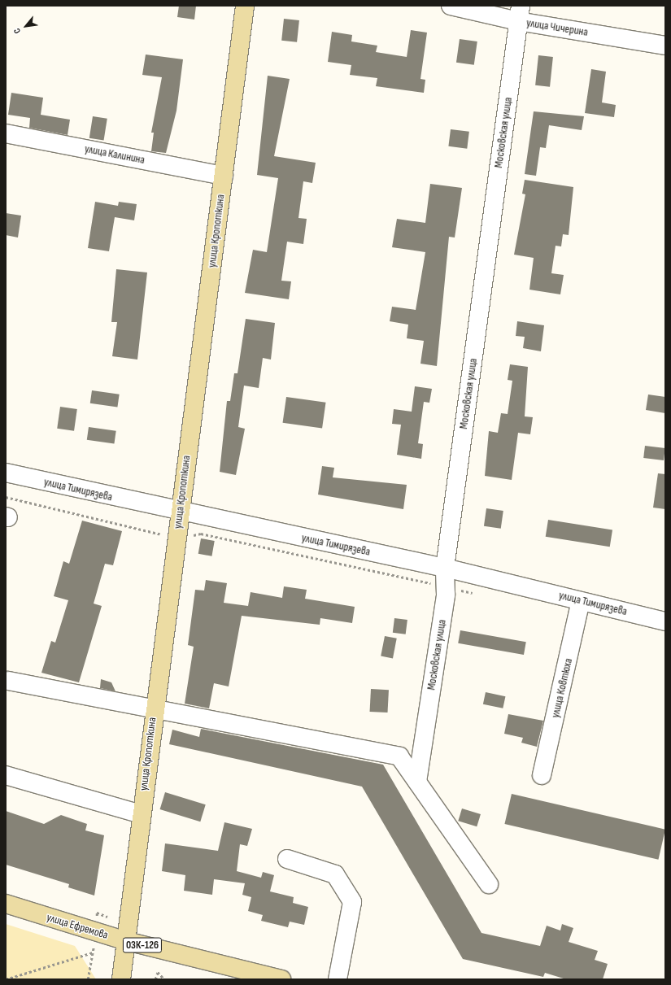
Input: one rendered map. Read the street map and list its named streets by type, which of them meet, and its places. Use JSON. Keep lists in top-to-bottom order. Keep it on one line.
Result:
{"streets":{"main road":["улица Кропоткина","улица Ефремова","03К-126"],"street":["улица Чичерина","Московская улица","улица Калинина","улица Тимирязева","улица Ковтюха"]},"crossings":[["улица Чичерина","Московская улица"],["Московская улица","улица Тимирязева"],["улица Калинина","улица Кропоткина"],["улица Кропоткина","улица Тимирязева"],["улица Кропоткина","улица Ефремова"],["улица Тимирязева","улица Ковтюха"]],"north":"bottom left"}
